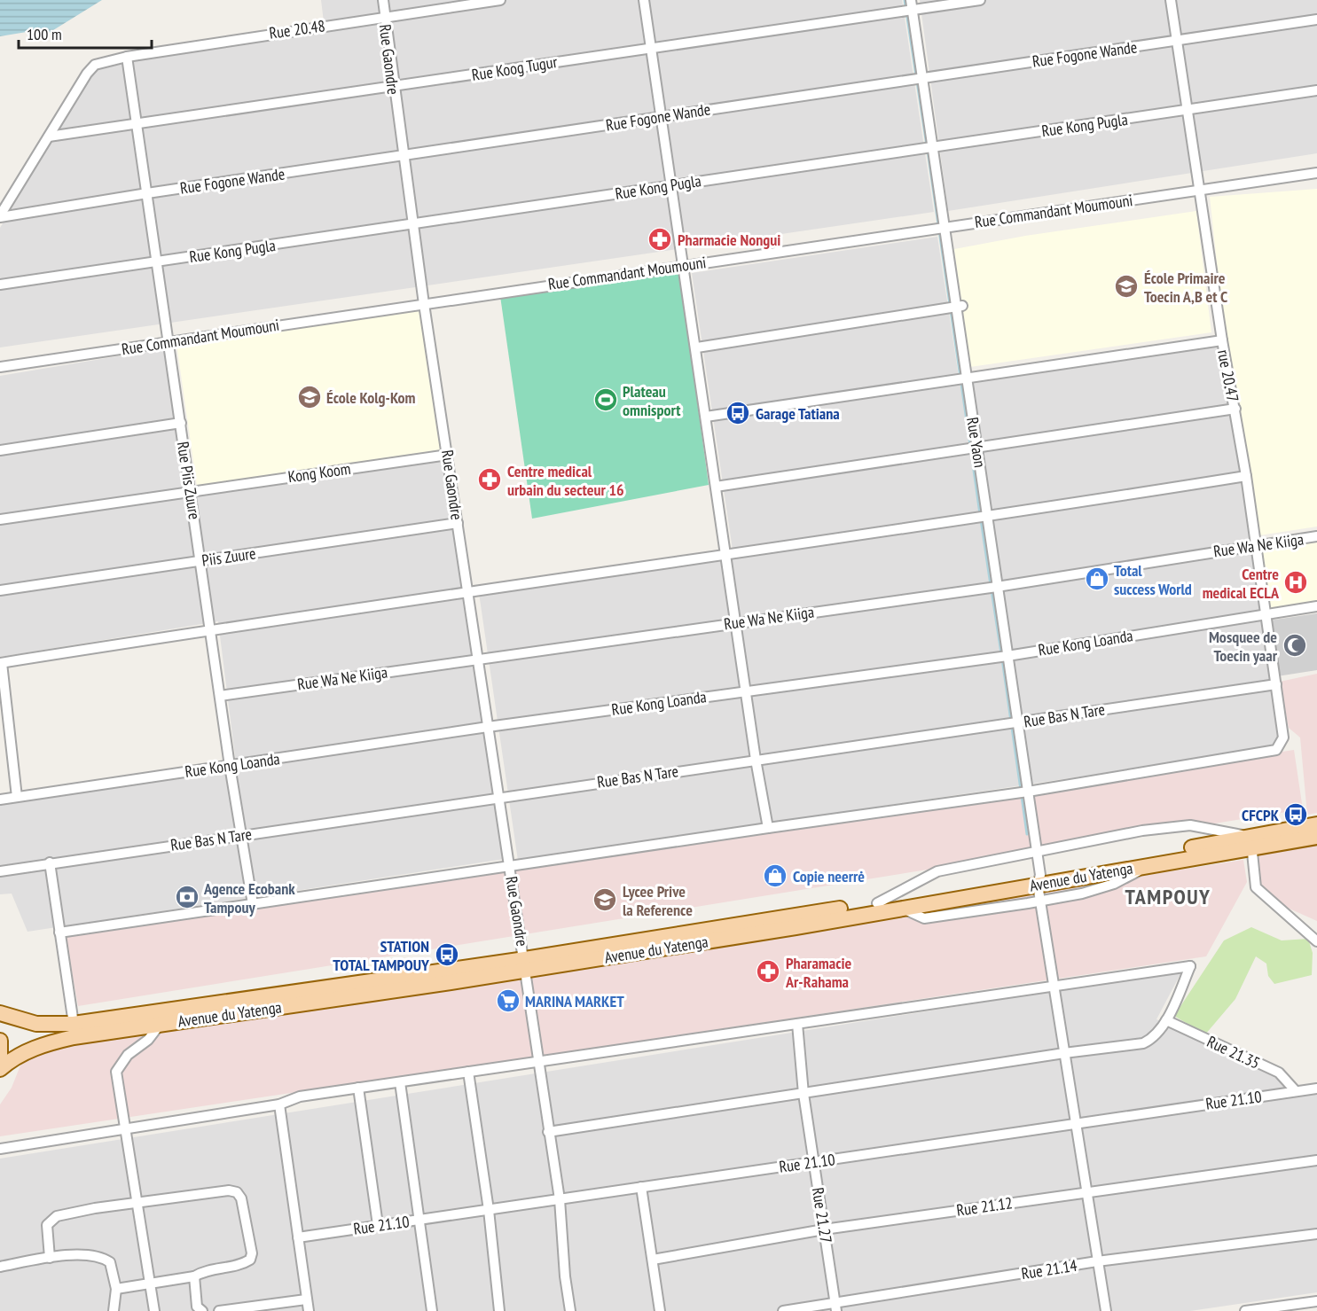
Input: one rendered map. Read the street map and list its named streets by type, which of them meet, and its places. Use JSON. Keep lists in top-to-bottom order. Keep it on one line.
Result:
{"streets":{"main road":["Avenue du Yatenga"],"street":["Rue 20.48","Rue Fogone Wande","Rue Gaondre","Rue Koog Tugur","Rue Kong Pugla","Rue Commandant Moumouni","rue 20.47","Rue Yaon","Kong Koom","Rue Piis Zuure","Rue Wa Ne Kiiga","Piis Zuure","Rue Kong Loanda","Rue Bas N Tare","Rue 21.35","Rue 21.10","Rue 21.12","Rue 21.27","Rue 21.14"]},"crossings":[["Rue 20.48","Rue Gaondre"],["Rue 20.48","Rue Koog Tugur"],["Rue 20.48","Rue Piis Zuure"],["Rue Fogone Wande","Rue Gaondre"],["Rue Fogone Wande","rue 20.47"],["Rue Fogone Wande","Rue Yaon"],["Rue Fogone Wande","Rue Piis Zuure"],["Rue Gaondre","Rue Koog Tugur"],["Rue Gaondre","Rue Kong Pugla"],["Rue Gaondre","Rue Commandant Moumouni"],["Rue Gaondre","Kong Koom"],["Rue Gaondre","Rue Wa Ne Kiiga"],["Rue Gaondre","Piis Zuure"],["Rue Gaondre","Rue Kong Loanda"],["Rue Gaondre","Rue Bas N Tare"],["Rue Gaondre","Avenue du Yatenga"],["Rue Gaondre","Rue 21.10"],["Rue Koog Tugur","Rue Yaon"],["Rue Koog Tugur","Rue Piis Zuure"],["Rue Kong Pugla","rue 20.47"],["Rue Kong Pugla","Rue Yaon"],["Rue Kong Pugla","Rue Piis Zuure"],["Rue Commandant Moumouni","rue 20.47"],["Rue Commandant Moumouni","Rue Yaon"],["Rue Commandant Moumouni","Rue Piis Zuure"],["rue 20.47","Rue Yaon"],["rue 20.47","Rue Wa Ne Kiiga"],["rue 20.47","Rue Kong Loanda"],["rue 20.47","Rue Bas N Tare"],["Rue Yaon","Rue Wa Ne Kiiga"],["Rue Yaon","Rue Kong Loanda"],["Rue Yaon","Rue Bas N Tare"],["Rue Yaon","Avenue du Yatenga"],["Rue Yaon","Rue 21.10"],["Rue Yaon","Rue 21.12"],["Rue Yaon","Rue 21.14"],["Kong Koom","Rue Piis Zuure"],["Rue Piis Zuure","Rue Wa Ne Kiiga"],["Rue Piis Zuure","Piis Zuure"],["Rue Piis Zuure","Rue Kong Loanda"],["Rue Piis Zuure","Rue Bas N Tare"],["Rue 21.35","Rue 21.10"],["Rue 21.10","Rue 21.27"],["Rue 21.12","Rue 21.27"],["Rue 21.27","Rue 21.14"]],"districts":["TAMPOUY"],"places":{"pharmacy":["Pharmacie Nongui","Centre medical urbain du secteur 16","Pharamacie Ar-Rahama"],"school or university":["École Primaire Toecin A,B et C","École Kolg-Kom","Lycee Prive la Reference"],"sports":["Plateau omnisport"],"bus stop":["Garage Tatiana","CFCPK","STATION TOTAL TAMPOUY"],"shop":["Total success World","Copie neerrė"],"hospital":["Centre medical ECLA"],"mosque":["Mosquee de Toecin yaar"],"bank":["Agence Ecobank Tampouy"],"supermarket":["MARINA MARKET"]},"scale_bar":"100 m"}
